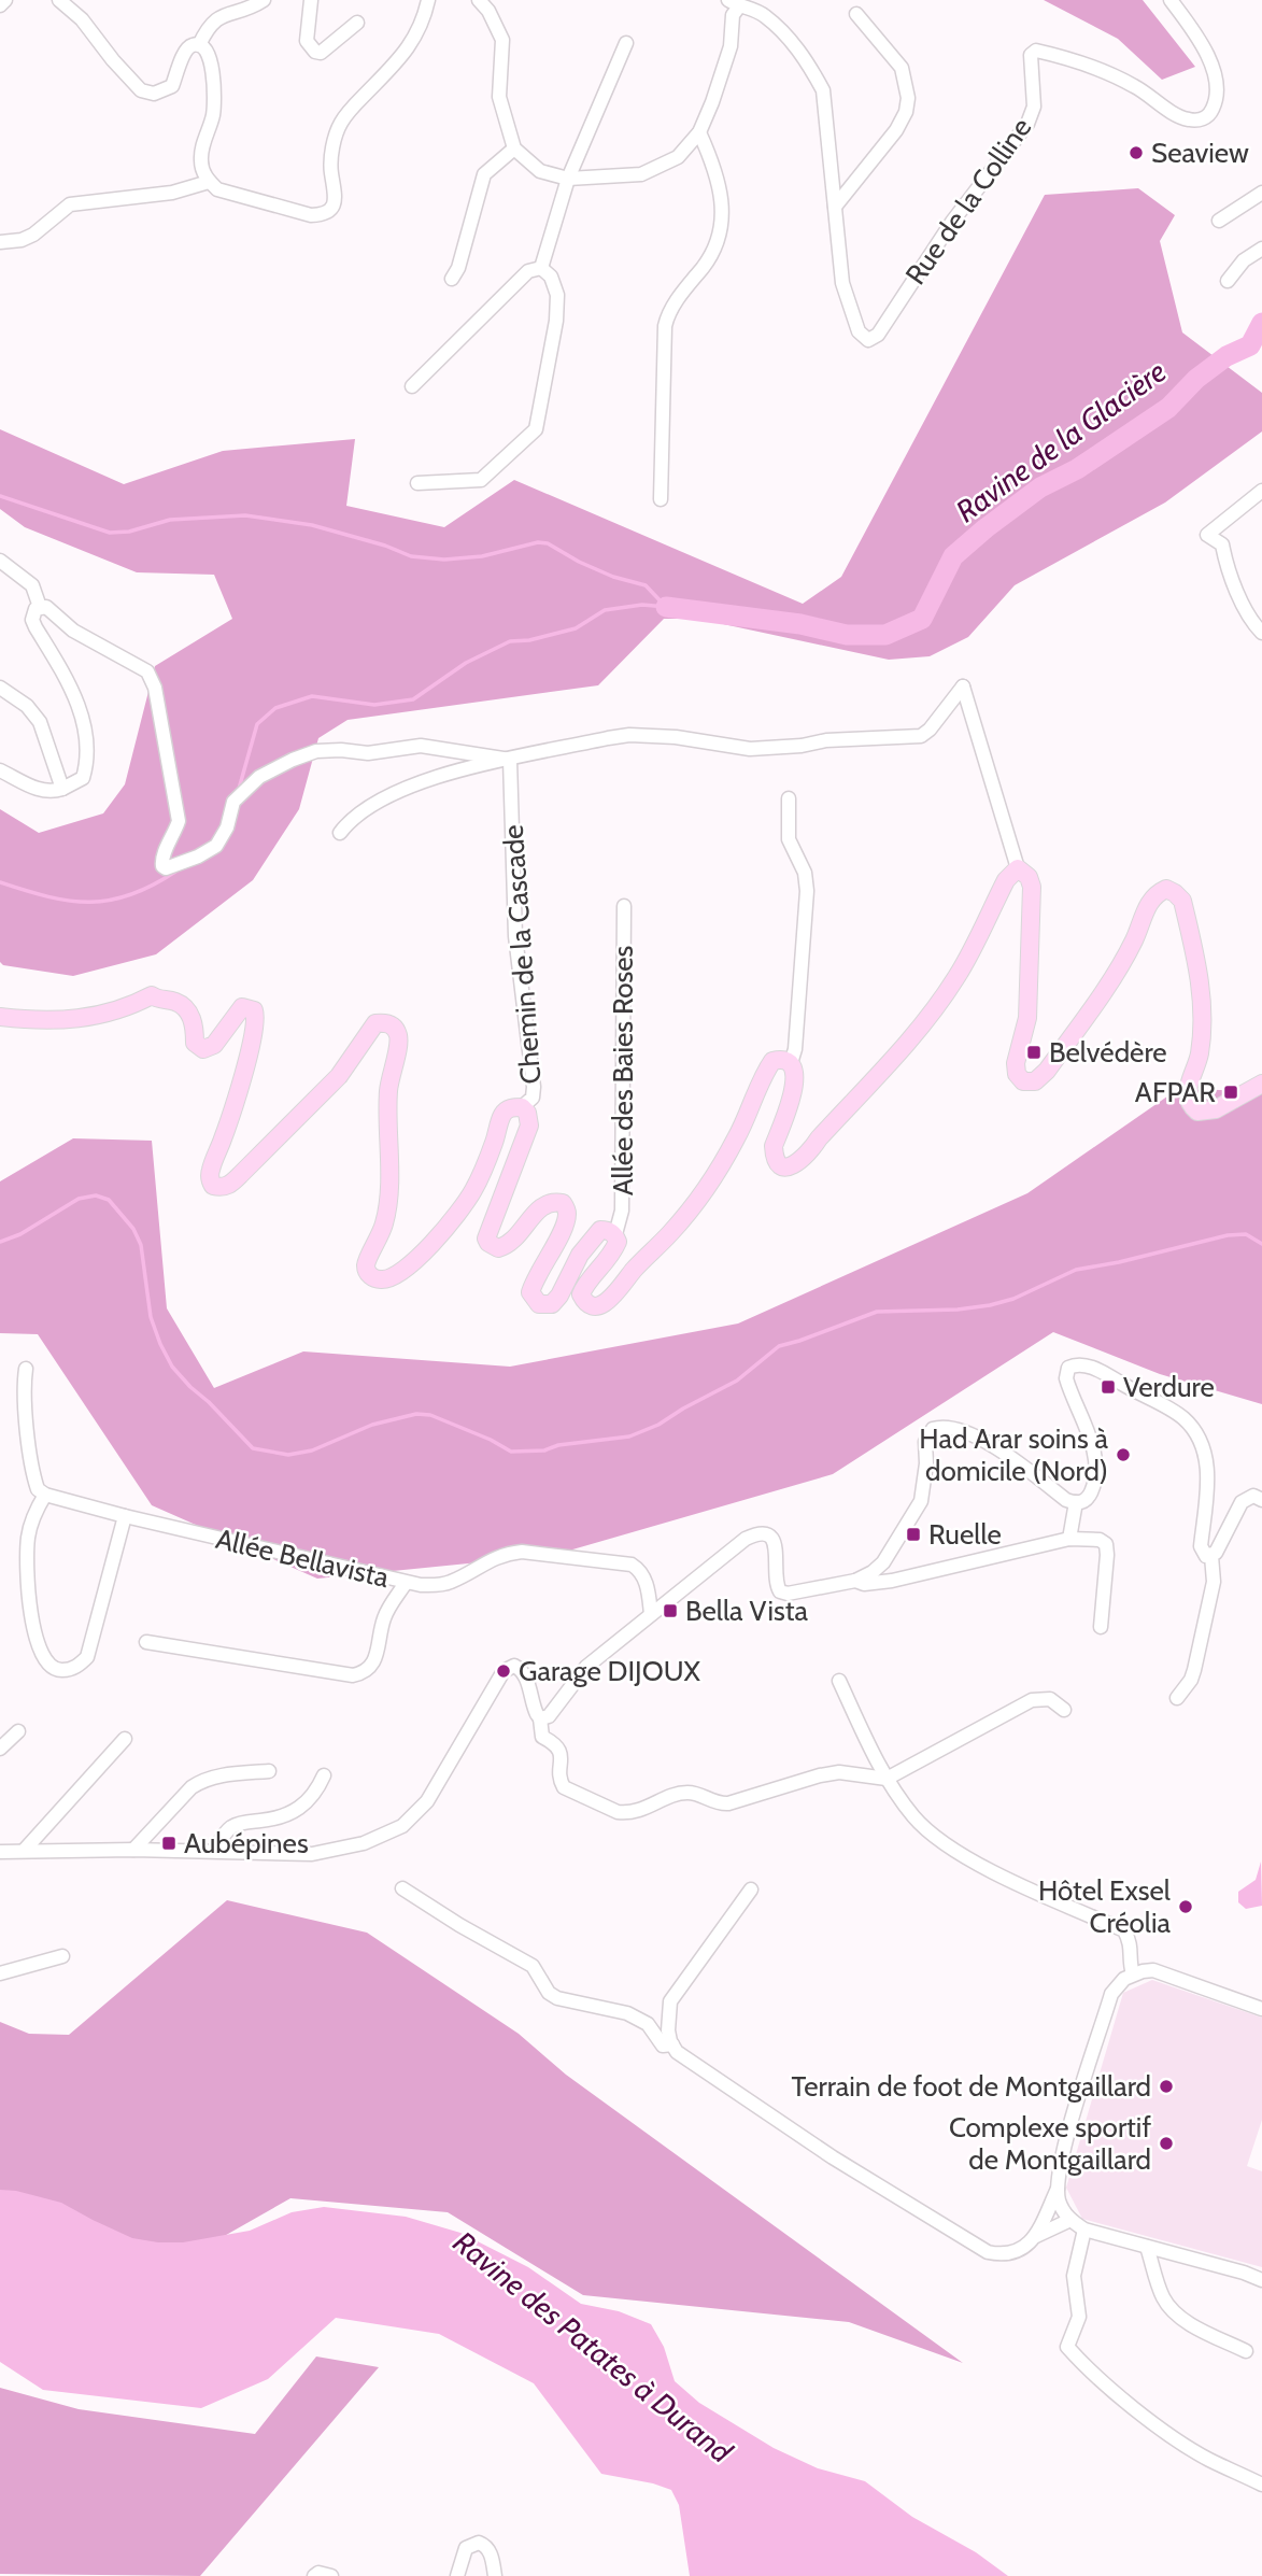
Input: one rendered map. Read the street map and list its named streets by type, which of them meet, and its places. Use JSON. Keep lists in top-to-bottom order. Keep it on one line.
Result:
{"streets":{"street":["Rue de la Colline","Chemin de la Cascade","Allée des Baies Roses","Allée Bellavista"]},"water":["Ravine de la Glacière","Ravine des Patates à Durand"],"places":{"other":["Seaview","Had Arar soins à domicile (Nord)","Garage DIJOUX","Hôtel Exsel Créolia","Terrain de foot de Montgaillard","Complexe sportif de Montgaillard"],"transit":["Belvédère","AFPAR","Verdure","Ruelle","Bella Vista","Aubépines"]}}
